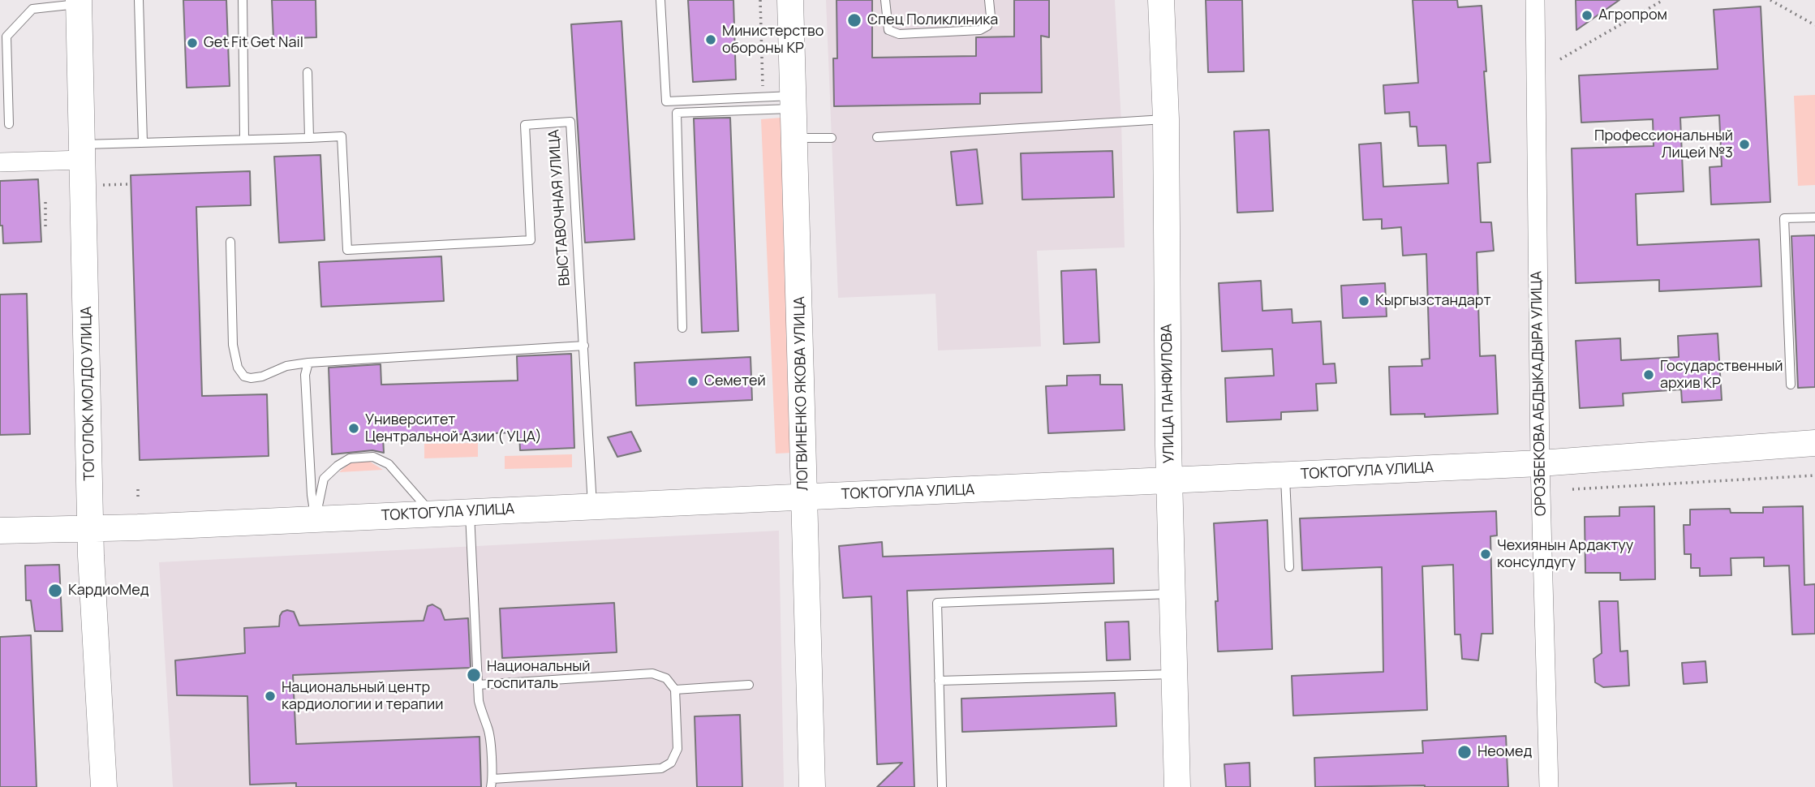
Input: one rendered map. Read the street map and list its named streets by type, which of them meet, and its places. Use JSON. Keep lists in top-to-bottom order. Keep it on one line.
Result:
{"streets":{"main road":["ТОГОЛОК МОЛДО УЛИЦА","ЛОГВИНЕНКО ЯКОВА УЛИЦА","УЛИЦА ПАНФИЛОВА","ТОКТОГУЛА УЛИЦА"],"street":["ОРОЗБЕКОВА АБДЫКАДЫРА УЛИЦА"],"lane":["ВЫСТАВОЧНАЯ УЛИЦА"]},"crossings":[["ВЫСТАВОЧНАЯ УЛИЦА","ТОКТОГУЛА УЛИЦА"],["ТОГОЛОК МОЛДО УЛИЦА","ТОКТОГУЛА УЛИЦА"],["ЛОГВИНЕНКО ЯКОВА УЛИЦА","ТОКТОГУЛА УЛИЦА"],["УЛИЦА ПАНФИЛОВА","ТОКТОГУЛА УЛИЦА"],["ОРОЗБЕКОВА АБДЫКАДЫРА УЛИЦА","ТОКТОГУЛА УЛИЦА"]],"places":["Агропром","Спец Поликлиника","Министерство обороны КР","Get Fit Get Nail","Профессиональный Лицей №3","Кыргызстандарт","Государственный архив КР","Семетей","Университет Центральной Азии ( УЦА)","Чехиянын Ардактуу консулдугу","КардиоМед","Национальный госпиталь","Национальный центр кардиологии и терапии","Неомед"]}
